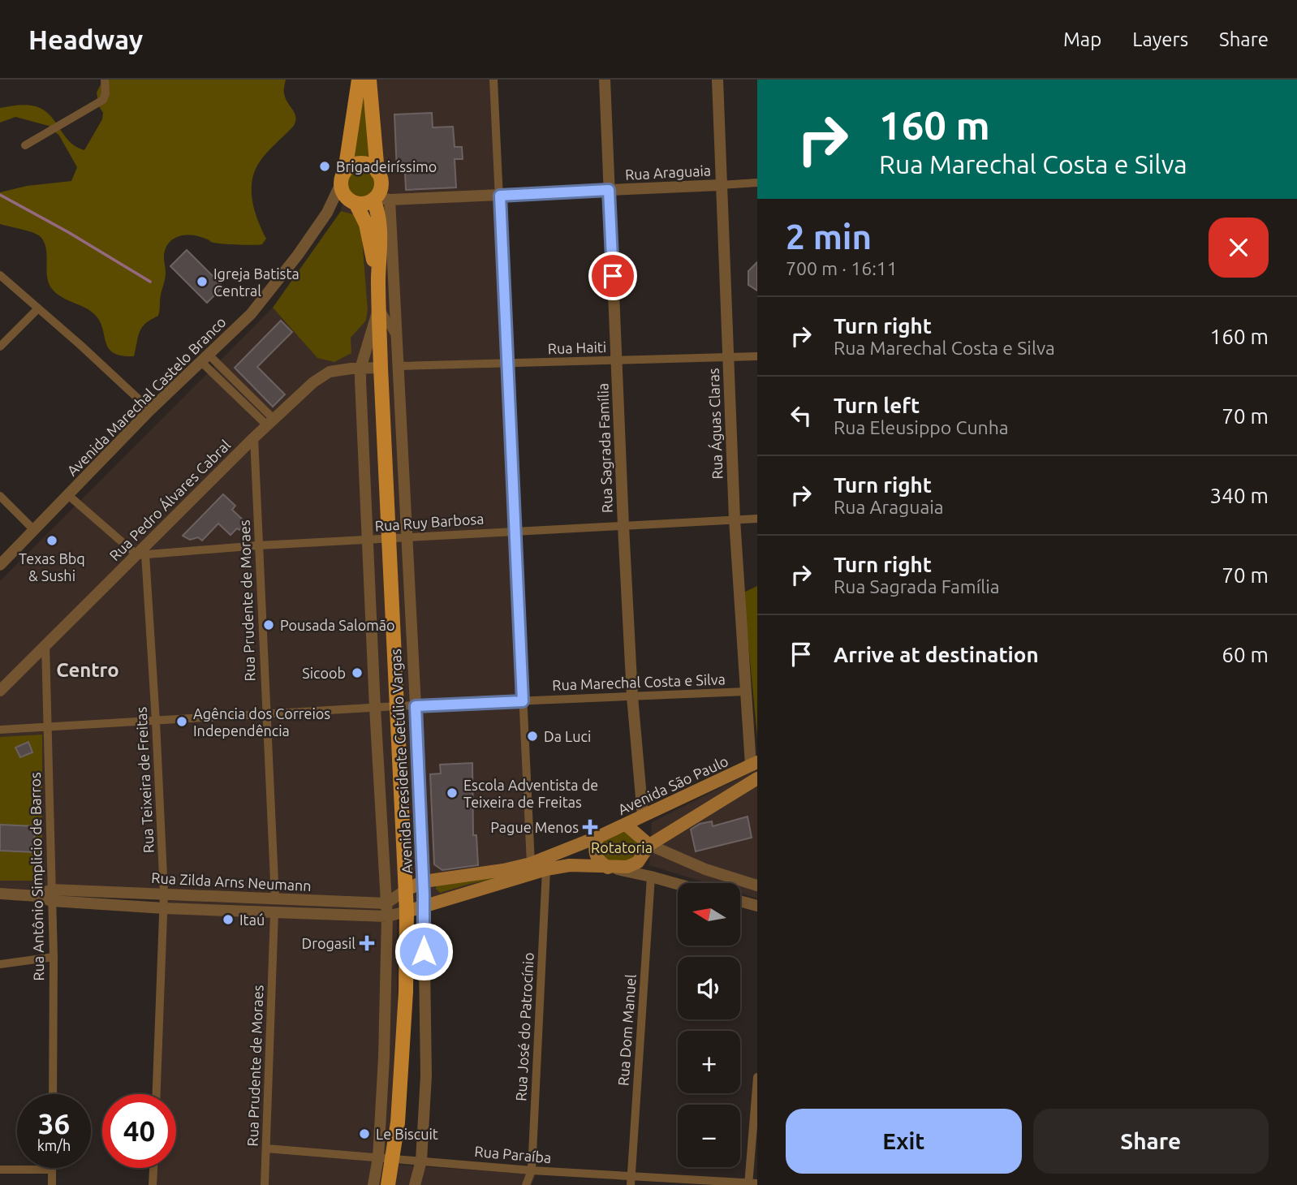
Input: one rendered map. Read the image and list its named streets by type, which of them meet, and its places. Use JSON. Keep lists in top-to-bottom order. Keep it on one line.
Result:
{"streets":{"main road":["Avenida Presidente Getúlio Vargas","Avenida São Paulo"],"street":["Rua Araguaia","Rua Haiti","Avenida Marechal Castelo Branco","Rua Águas Claras","Rua Sagrada Família","Rua Pedro Álvares Cabral","Rua Ruy Barbosa","Rua Prudente de Moraes","Rua Marechal Costa e Silva","Rua Teixeira de Freitas","Rua Antônio Simplicio de Barros","Rua Zilda Arns Neumann","Rua José do Patrocínio","Rua Dom Manuel","Rua Paraíba"]},"crossings":[["Rua Araguaia","Avenida Marechal Castelo Branco"],["Rua Araguaia","Rua Águas Claras"],["Rua Araguaia","Rua Sagrada Família"],["Rua Araguaia","Avenida Presidente Getúlio Vargas"],["Rua Haiti","Rua Águas Claras"],["Rua Haiti","Rua Sagrada Família"],["Rua Haiti","Avenida Presidente Getúlio Vargas"],["Avenida Marechal Castelo Branco","Avenida Presidente Getúlio Vargas"],["Rua Águas Claras","Rua Ruy Barbosa"],["Rua Águas Claras","Rua Marechal Costa e Silva"],["Rua Águas Claras","Avenida São Paulo"],["Rua Sagrada Família","Rua Ruy Barbosa"],["Rua Sagrada Família","Rua Marechal Costa e Silva"],["Rua Sagrada Família","Avenida São Paulo"],["Rua Pedro Álvares Cabral","Rua Ruy Barbosa"],["Rua Pedro Álvares Cabral","Rua Prudente de Moraes"],["Rua Pedro Álvares Cabral","Avenida Presidente Getúlio Vargas"],["Rua Pedro Álvares Cabral","Rua Teixeira de Freitas"],["Rua Pedro Álvares Cabral","Rua Antônio Simplicio de Barros"],["Rua Ruy Barbosa","Rua Prudente de Moraes"],["Rua Ruy Barbosa","Avenida Presidente Getúlio Vargas"],["Rua Ruy Barbosa","Rua Teixeira de Freitas"],["Rua Prudente de Moraes","Rua Zilda Arns Neumann"],["Rua Prudente de Moraes","Rua Paraíba"],["Rua Marechal Costa e Silva","Avenida Presidente Getúlio Vargas"],["Avenida Presidente Getúlio Vargas","Avenida São Paulo"],["Avenida Presidente Getúlio Vargas","Rua Zilda Arns Neumann"],["Avenida Presidente Getúlio Vargas","Rua Paraíba"],["Rua Teixeira de Freitas","Rua Zilda Arns Neumann"],["Rua Antônio Simplicio de Barros","Rua Zilda Arns Neumann"],["Rua José do Patrocínio","Rua Paraíba"],["Rua Dom Manuel","Rua Paraíba"]],"districts":["Centro"],"parks":["Rotatoria"],"places":{"other":["Brigadeiríssimo","Igreja Batista Central","Texas Bbq & Sushi","Pousada Salomão","Sicoob","Agência dos Correios Independência","Da Luci","Escola Adventista de Teixeira de Freitas","Itaú","Le Biscuit"],"health":["Pague Menos","Drogasil"]},"north":"left","page":{"header":"Headway","nav":["Map","Layers","Share"],"turn":["160 m","Rua Marechal Costa e Silva"],"heading":["2 min","700 m · 16:11"],"list":[{"name":"Turn right","note":"Rua Marechal Costa e Silva","value":"160 m"},{"name":"Turn left","note":"Rua Eleusippo Cunha","value":"70 m"},{"name":"Turn right","note":"Rua Araguaia","value":"340 m"},{"name":"Turn right","note":"Rua Sagrada Família","value":"70 m"},{"name":"Arrive at destination","value":"60 m"}],"map_buttons":["+","−"],"speed":"36 km/h","limit":"40","buttons":["Exit","Share"]}}
